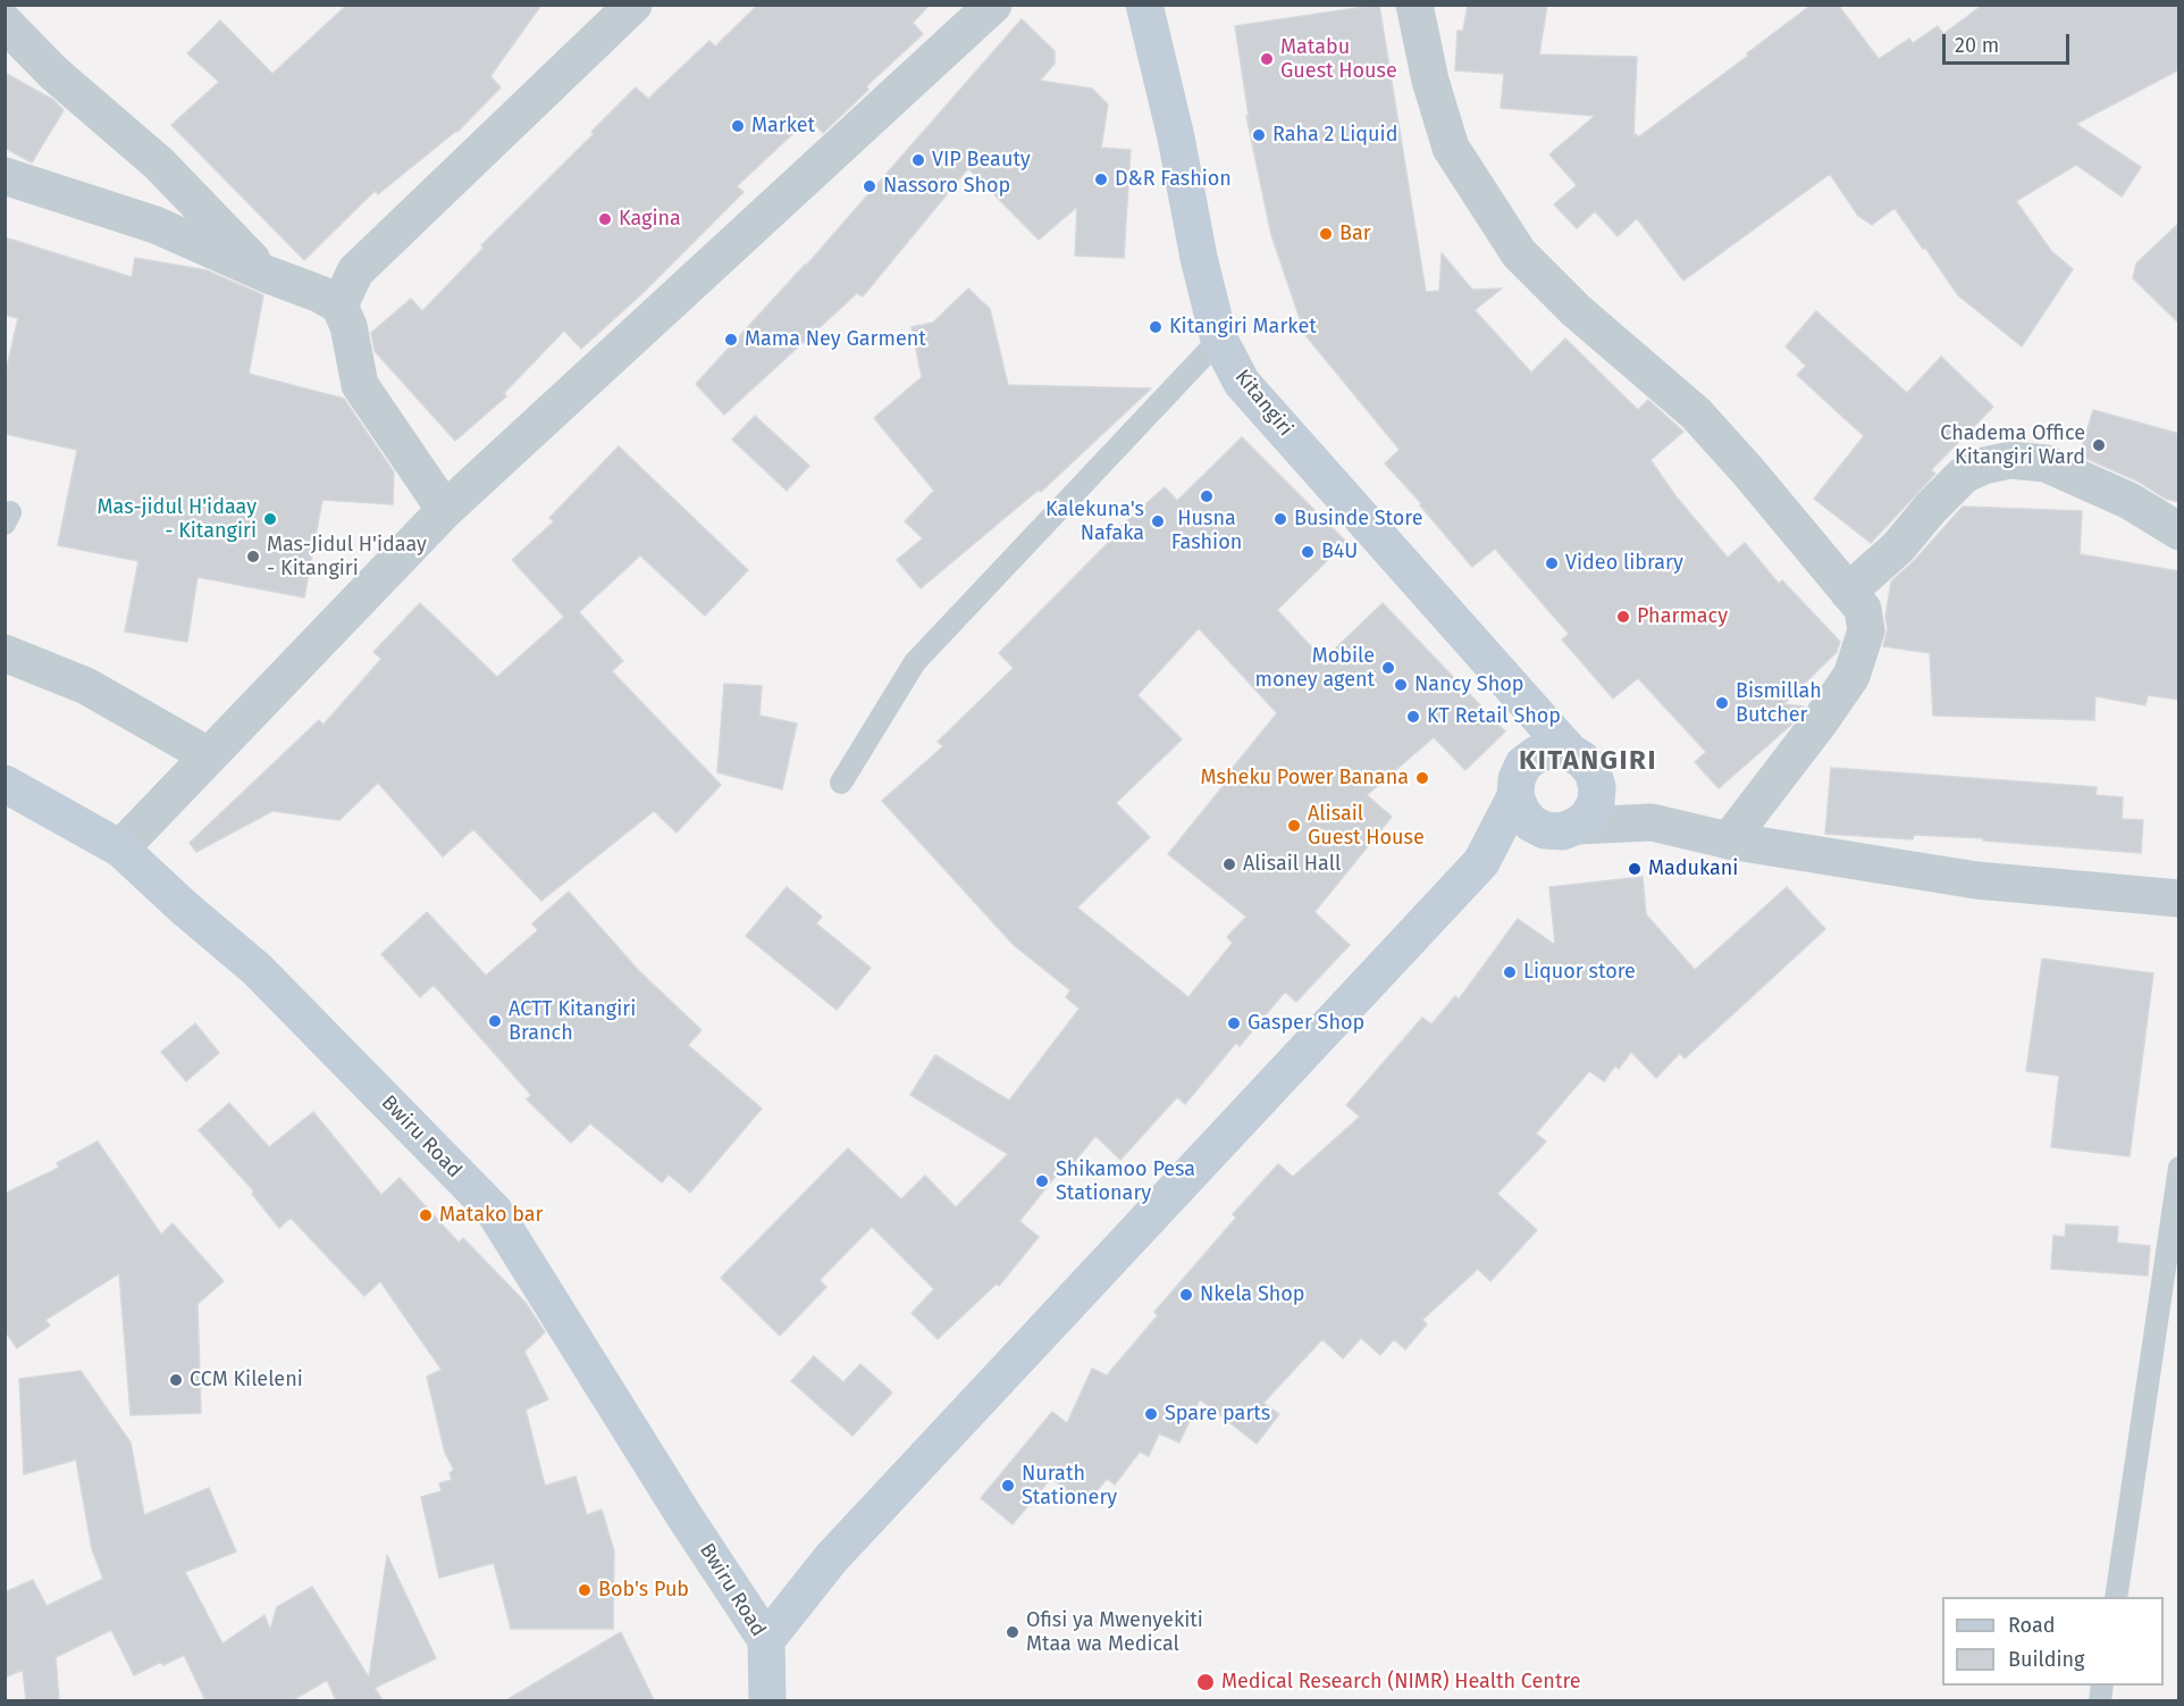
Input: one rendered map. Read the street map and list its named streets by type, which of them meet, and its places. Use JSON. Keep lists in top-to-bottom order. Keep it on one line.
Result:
{"streets":{"main road":["Kitangiri","Bwiru Road"]},"districts":["KITANGIRI"],"places":["Matabu Guest House","Market","Raha 2 Liquid","VIP Beauty","D&R Fashion","Nassoro Shop","Kagina","Bar","Kitangiri Market","Mama Ney Garment","Chadema Office Kitangiri Ward","Husna Fashion","Mas-jidul H'idaay - Kitangiri","Businde Store","Kalekuna's Nafaka","B4U","Mas-Jidul H'idaay - Kitangiri","Video library","Pharmacy","Mobile money agent","Nancy Shop","Bismillah Butcher","KT Retail Shop","Msheku Power Banana","Alisail Guest House","Alisail Hall","Madukani","Liquor store","ACTT Kitangiri Branch","Gasper Shop","Shikamoo Pesa Stationary","Matako bar","Nkela Shop","CCM Kileleni","Spare parts","Nurath Stationery","Bob's Pub","Ofisi ya Mwenyekiti Mtaa wa Medical","Medical Research (NIMR) Health Centre"],"legend":["Road","Building"],"scale_bar":"20 m"}
